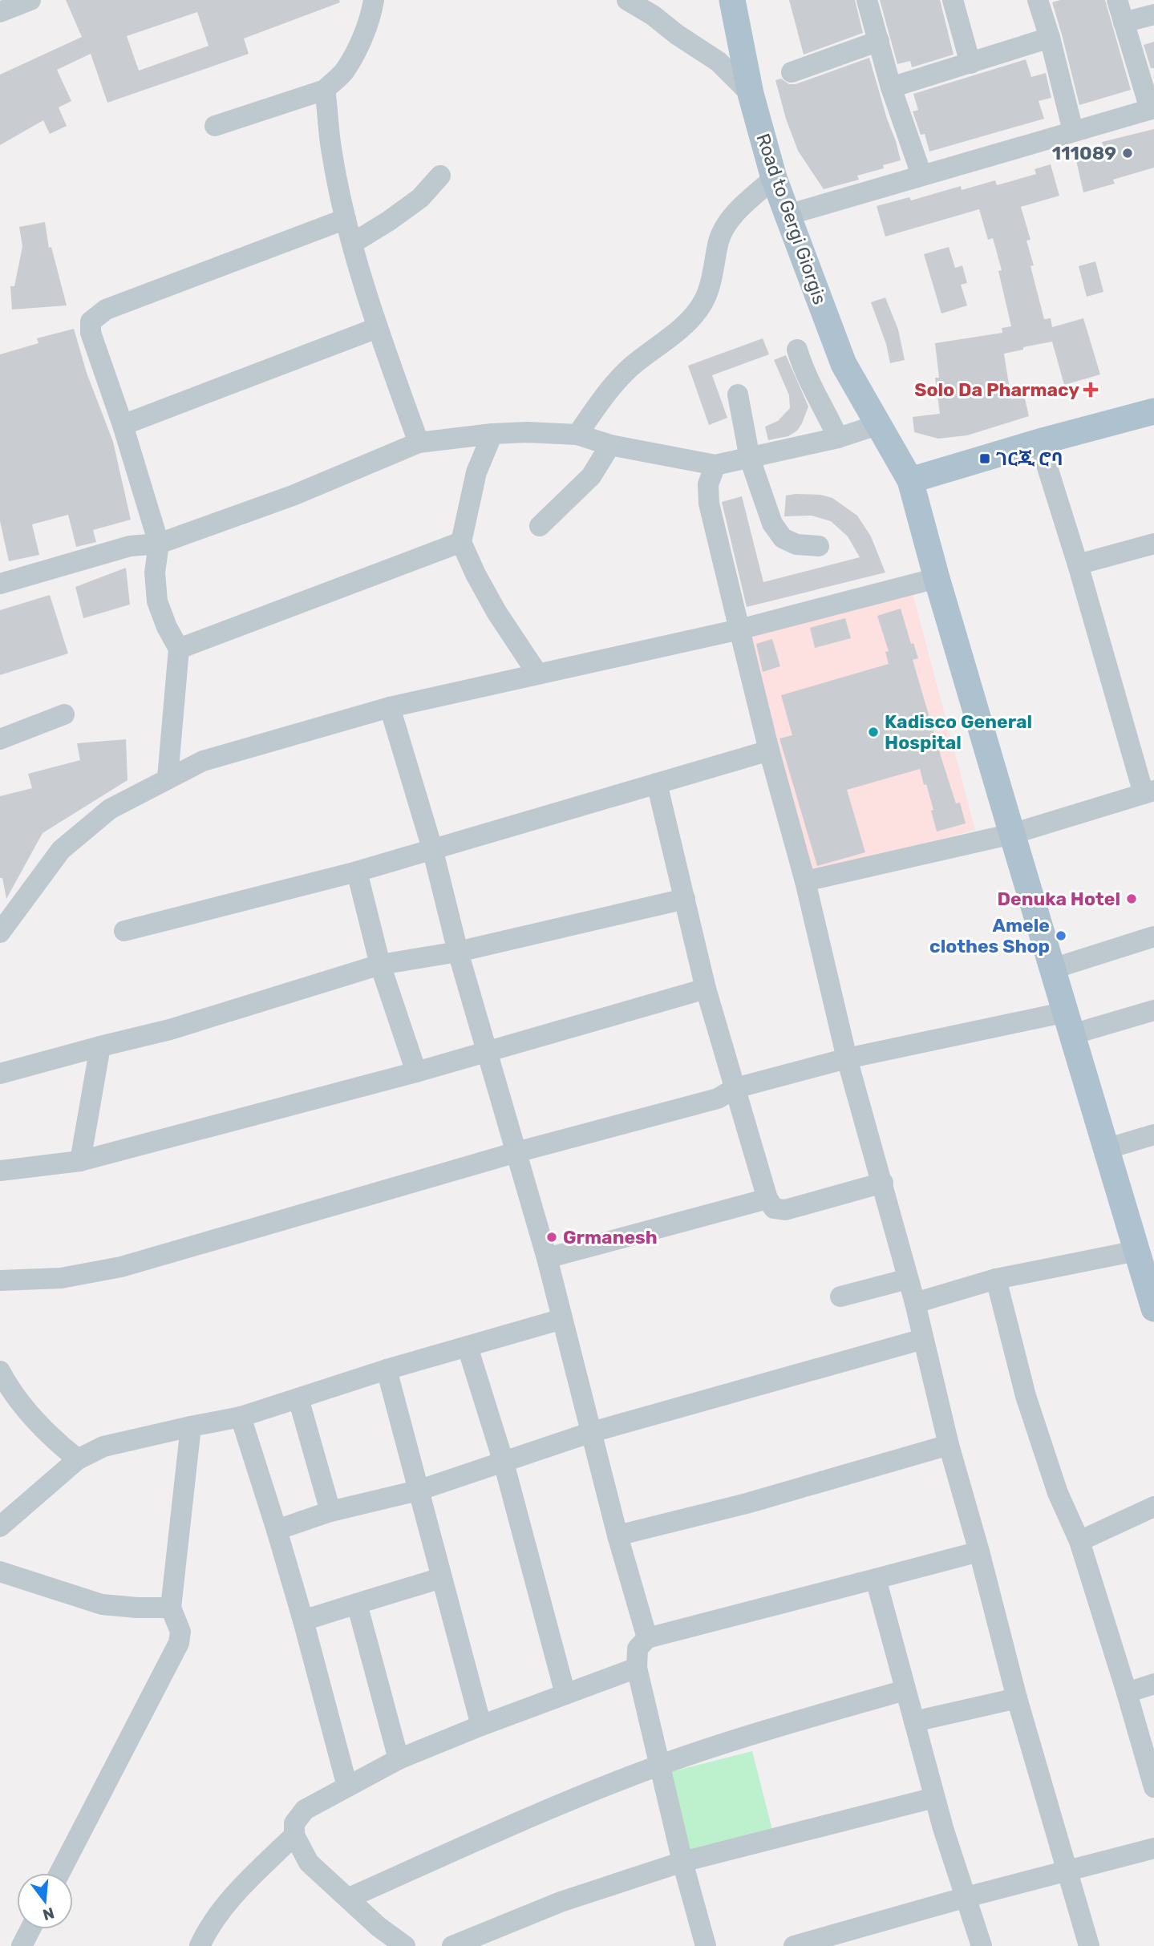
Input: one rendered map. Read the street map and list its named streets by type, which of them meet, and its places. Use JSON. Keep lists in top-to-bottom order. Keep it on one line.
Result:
{"streets":{"main road":["Road to Gergi Giorgis"]},"places":{"other":["111089","Kadisco General Hospital","Denuka Hotel","Amele clothes Shop","Grmanesh"],"health":["Solo Da Pharmacy"],"transit":["ገርጂ ሮባ"]},"north":"bottom"}
